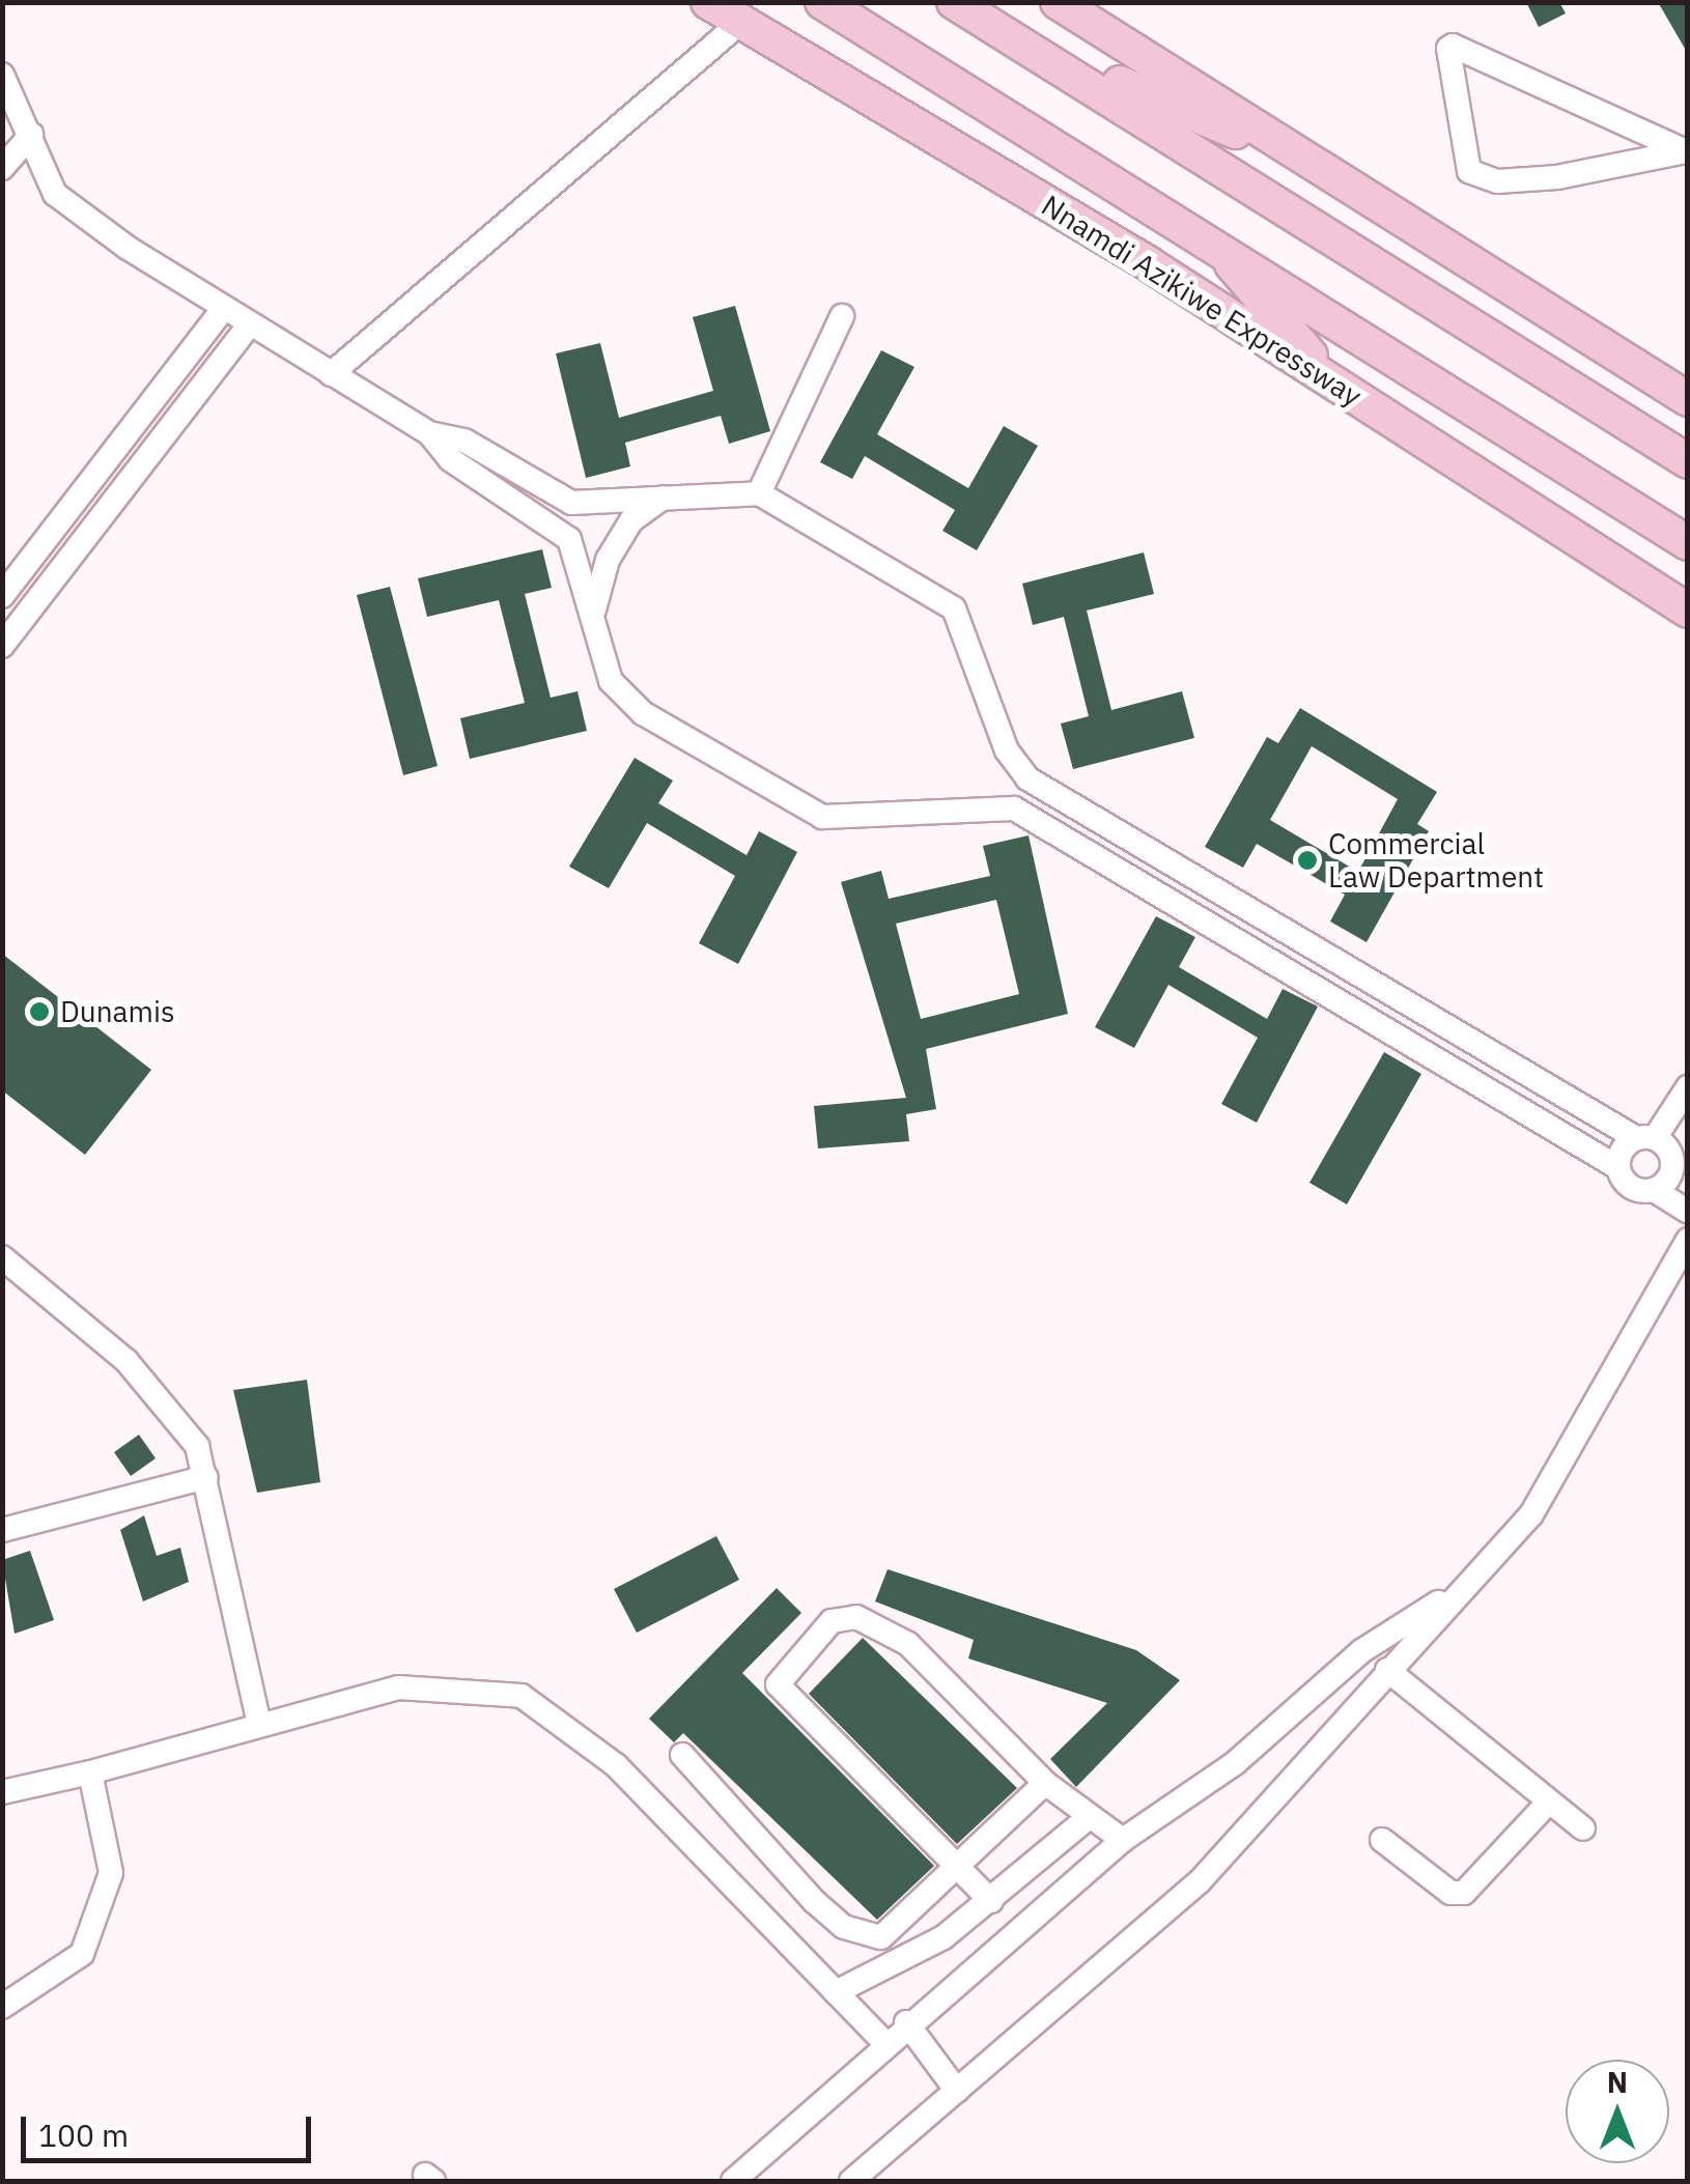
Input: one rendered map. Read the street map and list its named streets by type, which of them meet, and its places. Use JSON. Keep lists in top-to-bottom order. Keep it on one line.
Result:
{"streets":{"highway":["Nnamdi Azikiwe Expressway"]},"places":["Commercial Law Department","Dunamis"],"scale_bar":"100 m","north":"top"}
